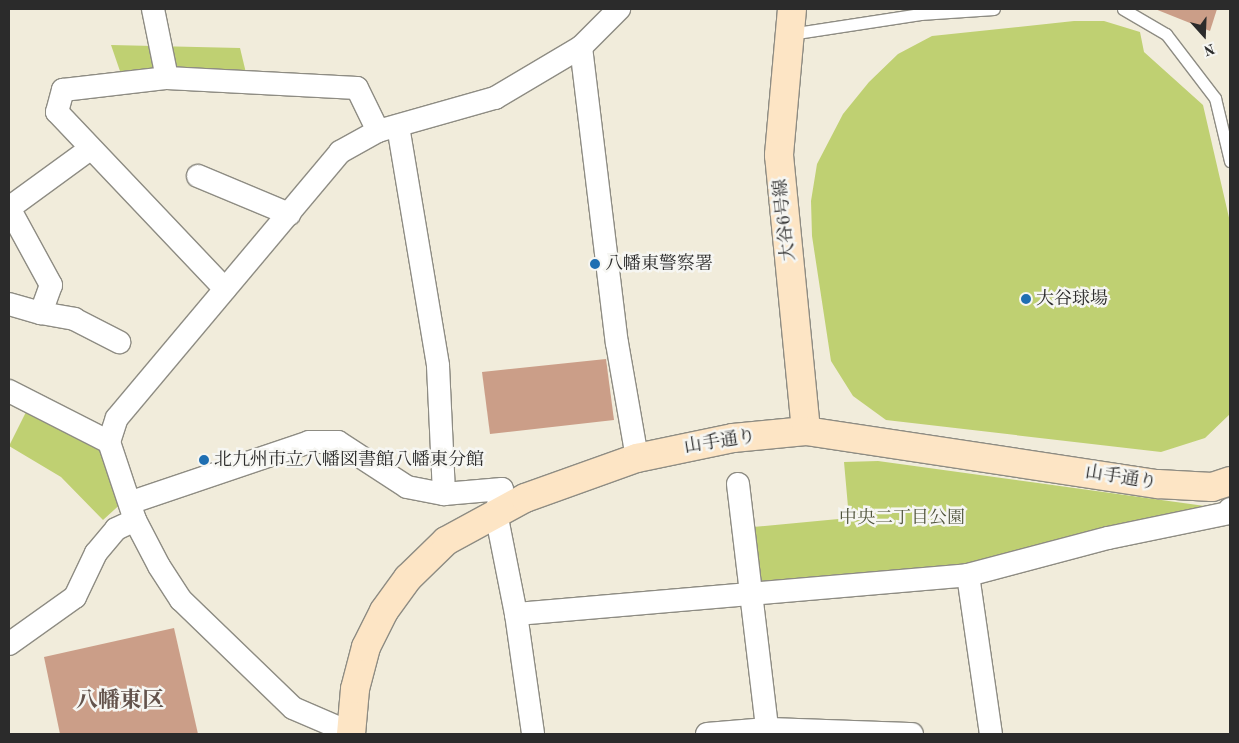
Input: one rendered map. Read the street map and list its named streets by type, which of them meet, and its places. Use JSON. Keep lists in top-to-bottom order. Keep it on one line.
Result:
{"streets":{"street":["大谷6号線","山手通り"]},"crossings":[["大谷6号線","山手通り"]],"districts":["八幡東区"],"parks":["中央二丁目公園"],"places":["八幡東警察署","大谷球場","北九州市立八幡図書館八幡東分館"],"north":"bottom"}
